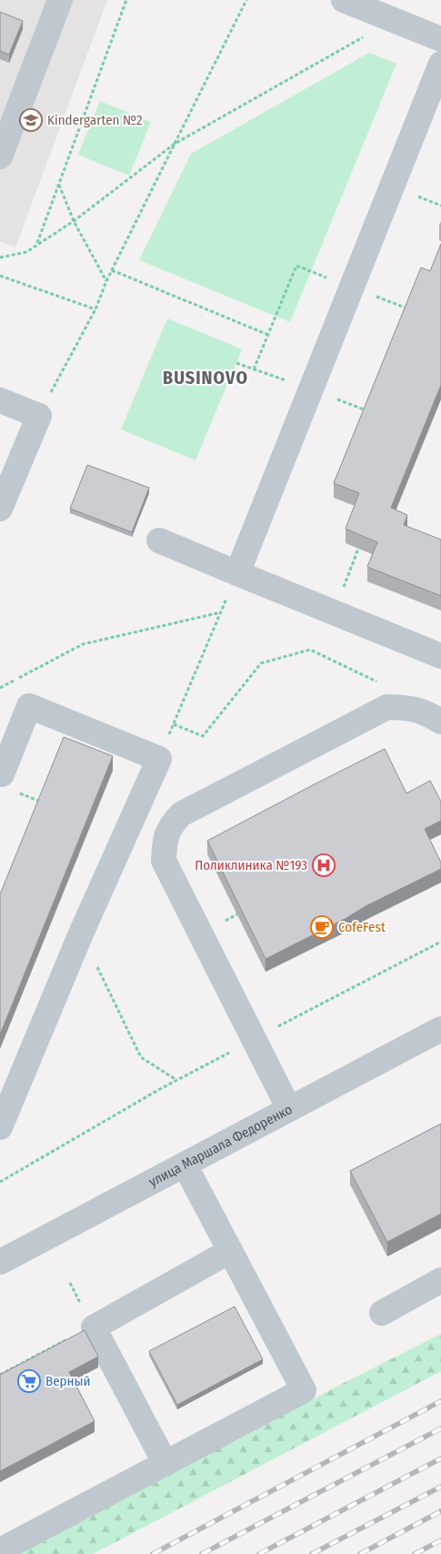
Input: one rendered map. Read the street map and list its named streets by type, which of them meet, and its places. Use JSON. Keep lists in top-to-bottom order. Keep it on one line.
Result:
{"streets":{"street":["улица Маршала Федоренко"]},"districts":["BUSINOVO"],"places":{"school or university":["Kindergarten №2"],"hospital":["Поликлиника №193"],"cafe":["CofeFest"],"supermarket":["Верный"]}}
